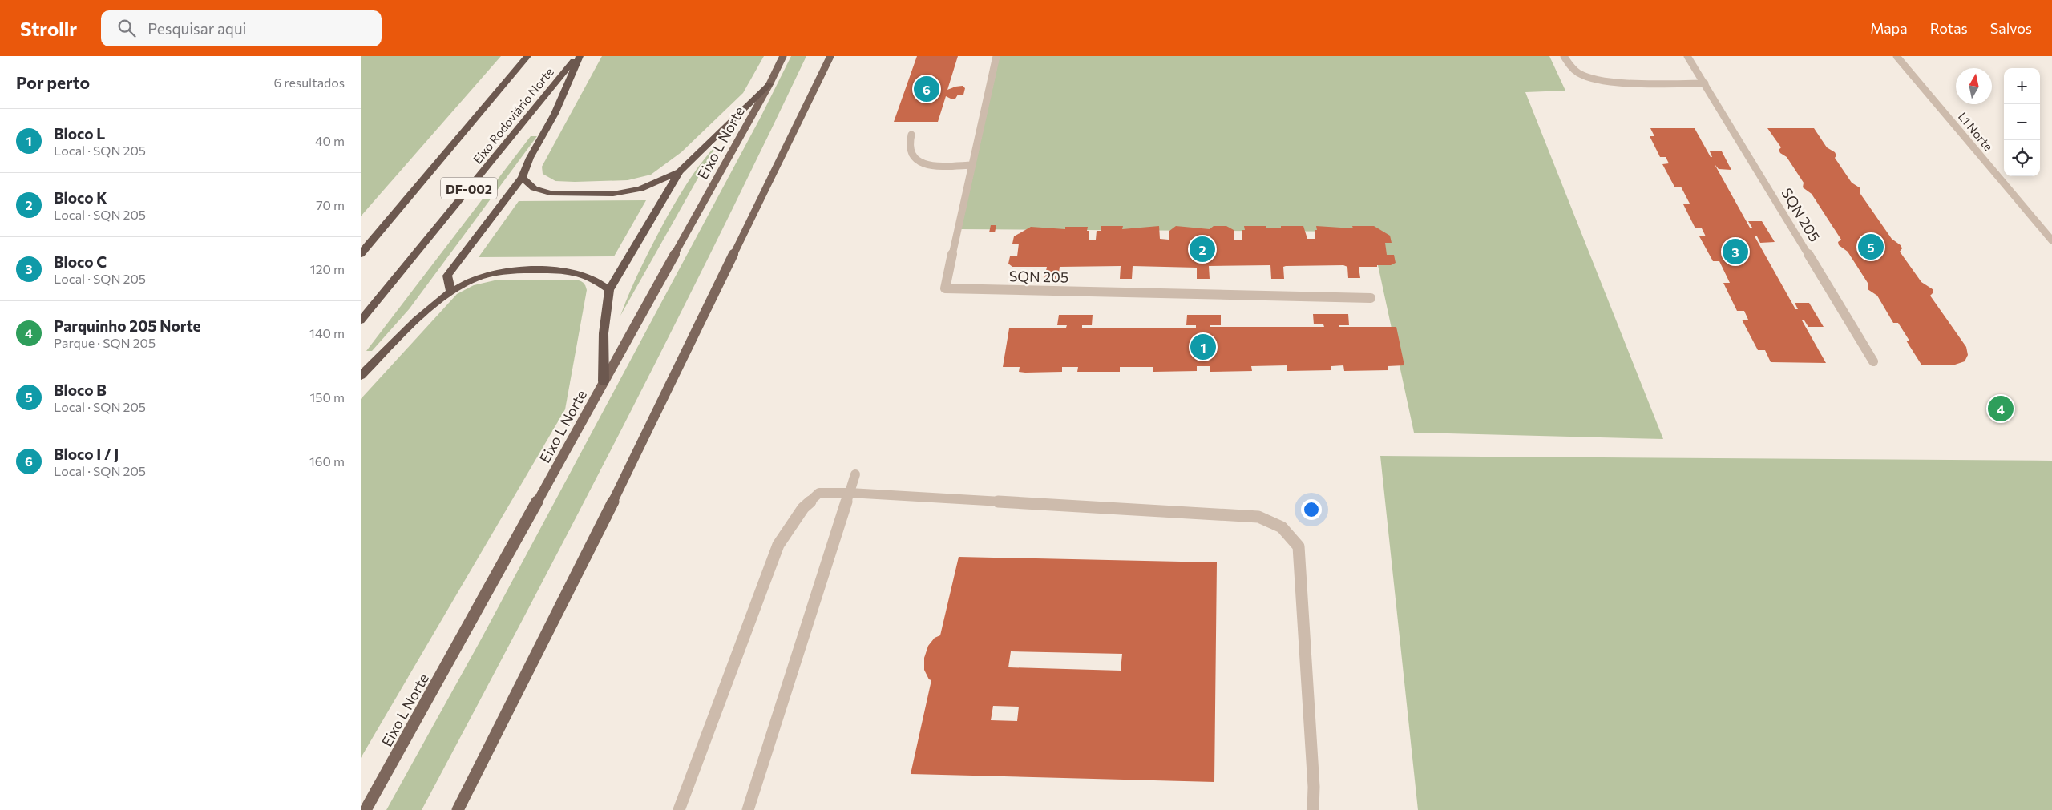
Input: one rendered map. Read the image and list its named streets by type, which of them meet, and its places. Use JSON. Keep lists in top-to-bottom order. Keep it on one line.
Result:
{"streets":{"highway":["Eixo Rodoviário Norte","DF-002"],"main road":["Eixo L Norte"],"street":["L1 Norte","SQN 205"]},"north":"top","page":{"header":"Strollr","search":"Pesquisar aqui","nav":["Mapa","Rotas","Salvos"],"heading":["Por perto","6 resultados"],"map_buttons":["+","−"],"pins":["6","5","2","3","1","4"],"list":[{"mark":"1","name":"Bloco L","note":"Local · SQN 205","value":"40 m"},{"mark":"2","name":"Bloco K","note":"Local · SQN 205","value":"70 m"},{"mark":"3","name":"Bloco C","note":"Local · SQN 205","value":"120 m"},{"mark":"4","name":"Parquinho 205 Norte","note":"Parque · SQN 205","value":"140 m"},{"mark":"5","name":"Bloco B","note":"Local · SQN 205","value":"150 m"},{"mark":"6","name":"Bloco I / J","note":"Local · SQN 205","value":"160 m"}]}}
